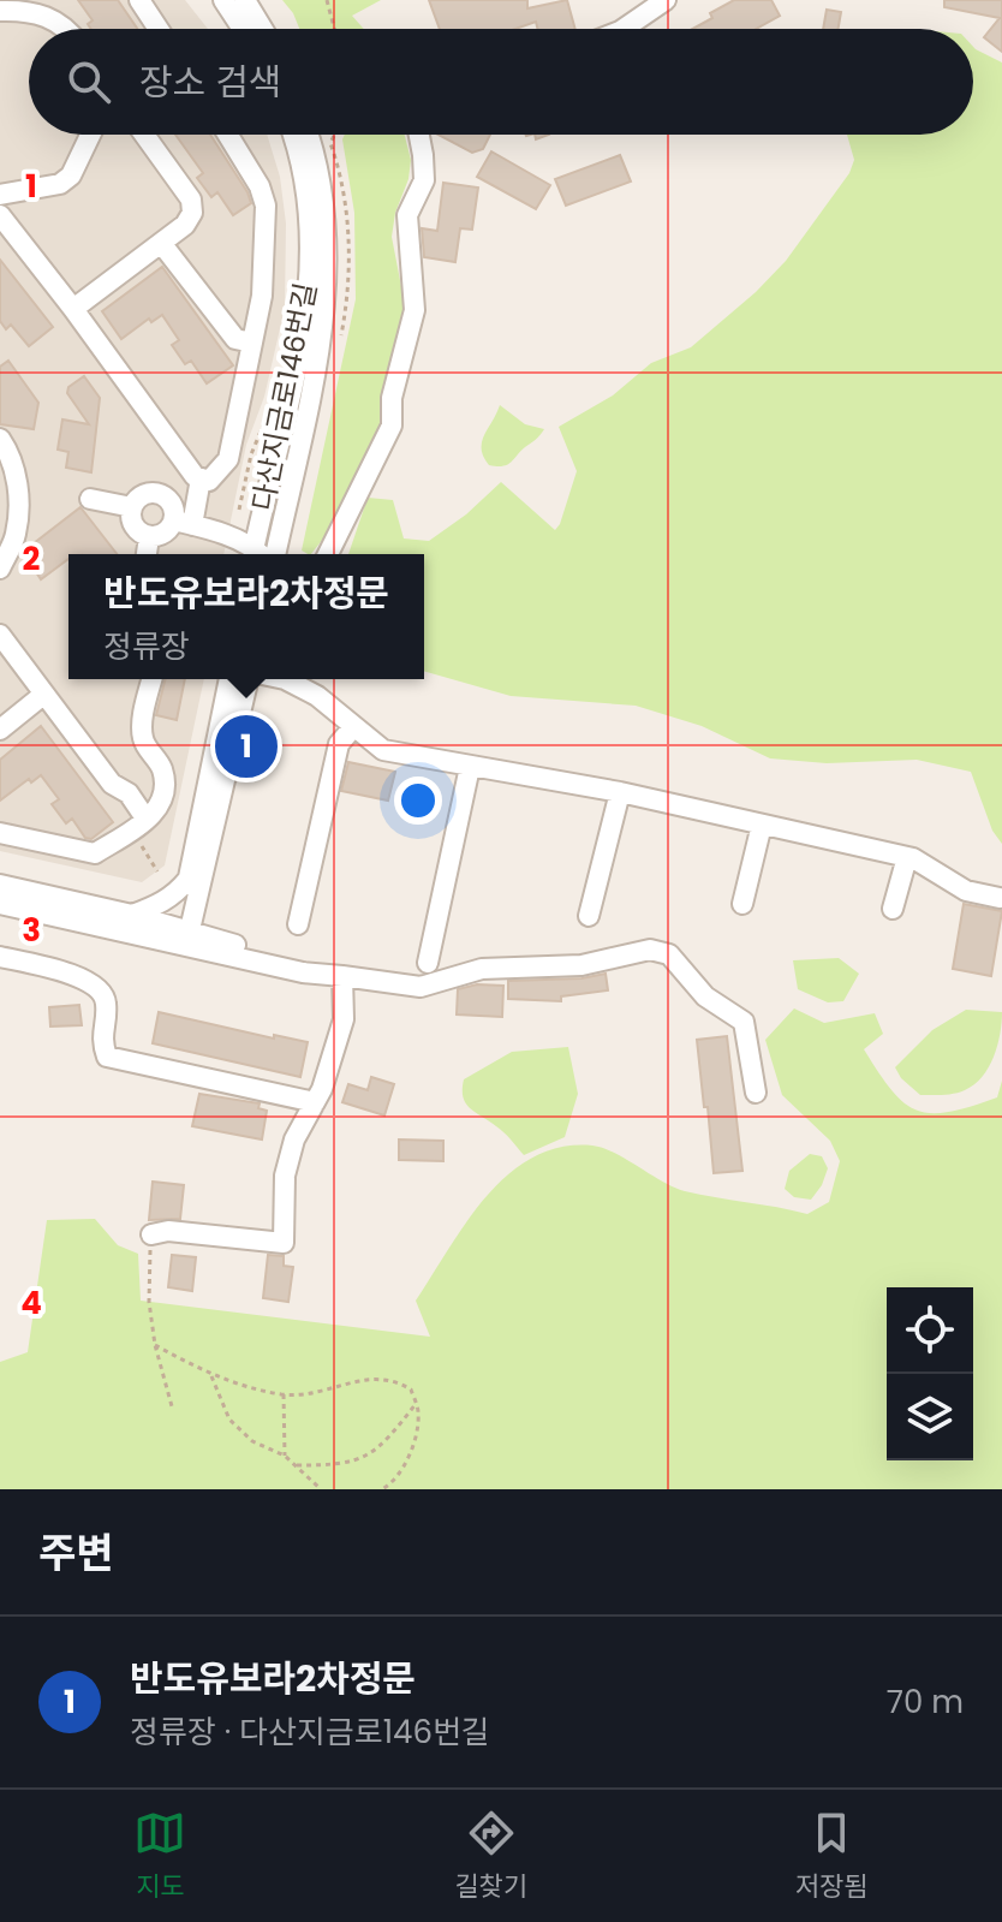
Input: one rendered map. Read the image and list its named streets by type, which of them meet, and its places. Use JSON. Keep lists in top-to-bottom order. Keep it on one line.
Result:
{"streets":{"street":["다산지금로146번길"]},"page":{"search":"장소 검색","popup":["반도유보라2차정문","정류장"],"pins":"1","heading":"주변","list":[{"mark":"1","name":"반도유보라2차정문","note":"정류장 · 다산지금로146번길","value":"70 m"}],"nav":["지도","길찾기","저장됨"]},"grid":{"rows":["1","2","3","4"]}}
